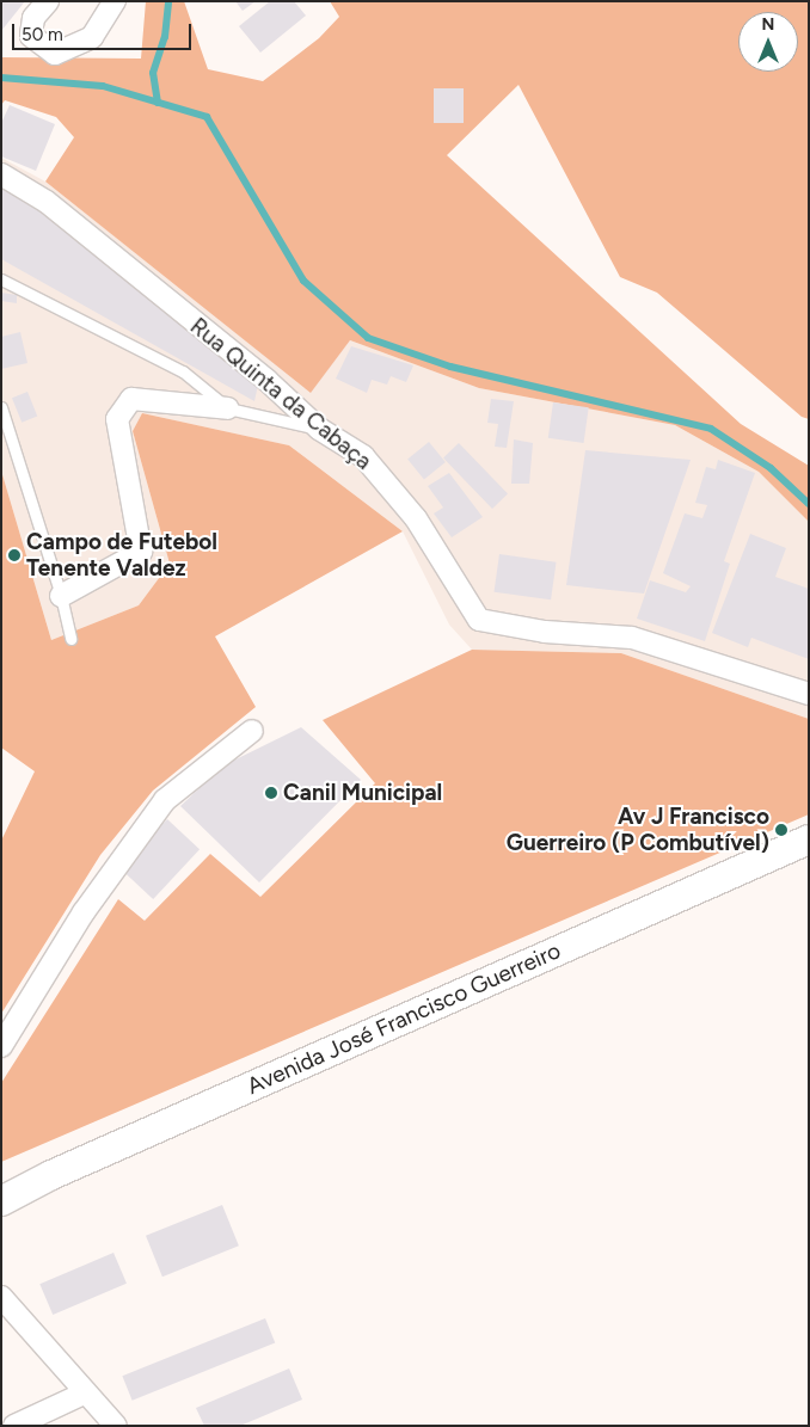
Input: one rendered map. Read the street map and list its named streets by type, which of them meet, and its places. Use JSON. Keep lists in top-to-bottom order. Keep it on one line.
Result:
{"streets":{"main road":["Avenida José Francisco Guerreiro"],"street":["Rua Quinta da Cabaça"]},"places":["Campo de Futebol Tenente Valdez","Canil Municipal","Av J Francisco Guerreiro (P Combutível)"],"scale_bar":"50 m","north":"top"}
